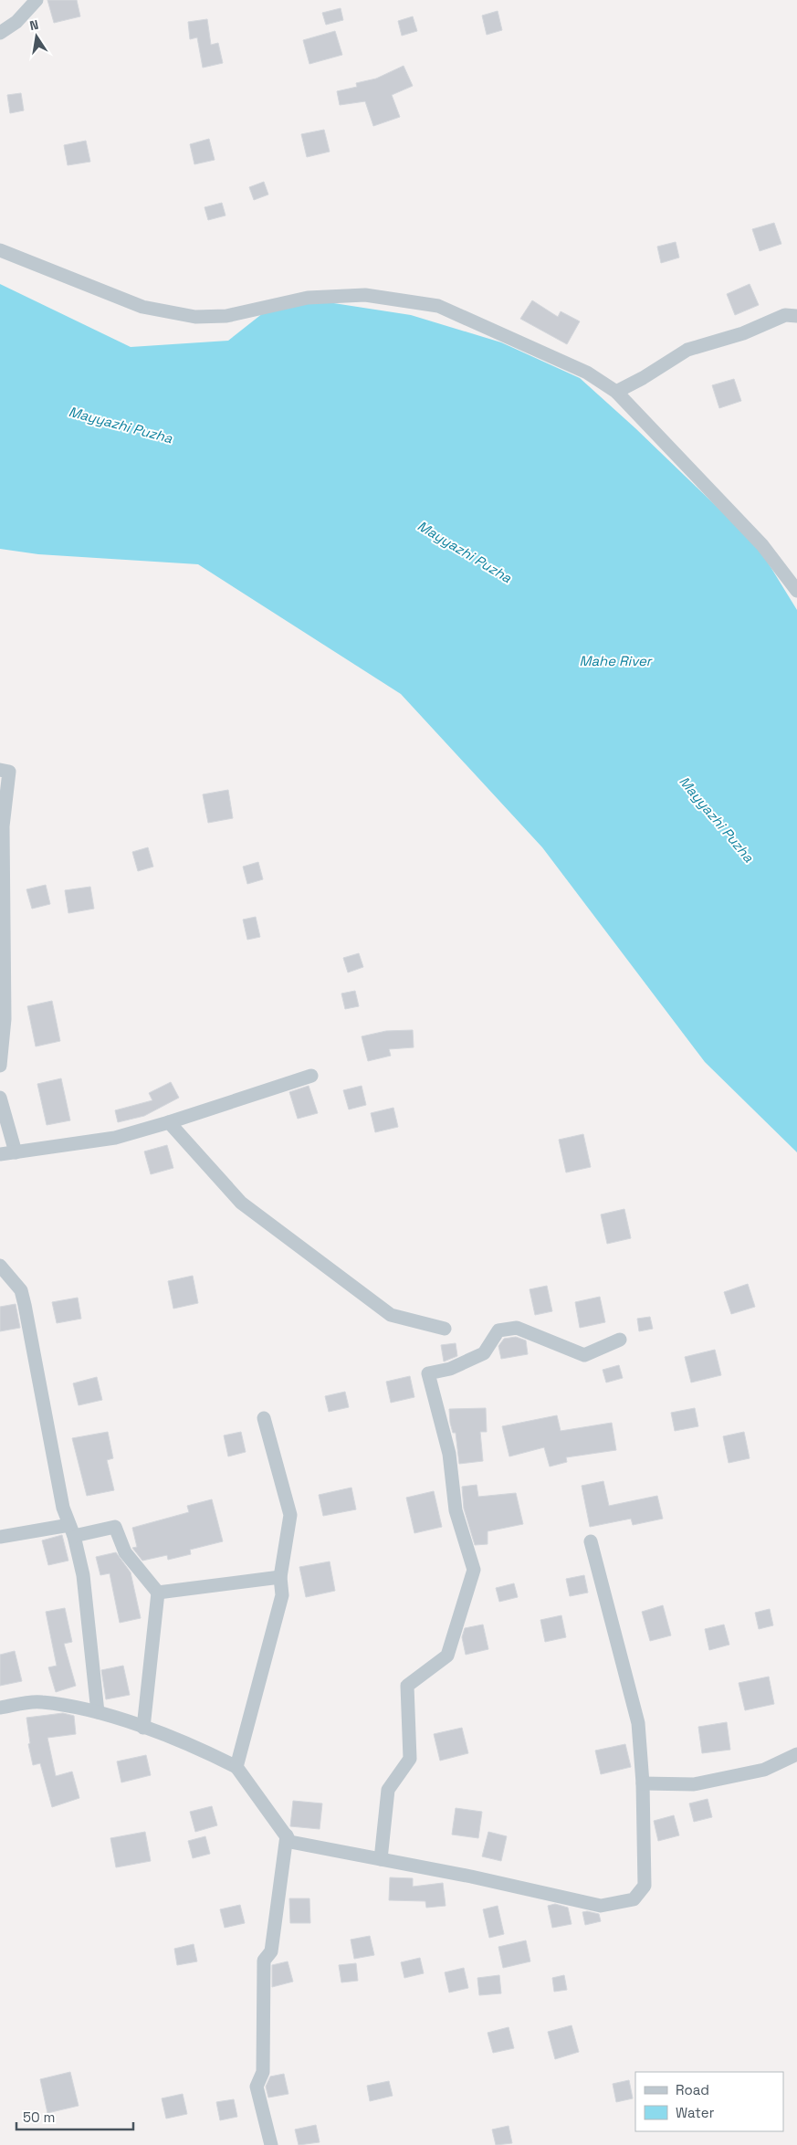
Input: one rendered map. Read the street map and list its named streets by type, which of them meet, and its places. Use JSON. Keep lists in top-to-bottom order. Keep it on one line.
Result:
{"water":["Mayyazhi Puzha","Mahe River"],"legend":["Road","Water"],"scale_bar":"50 m","north":"top"}
